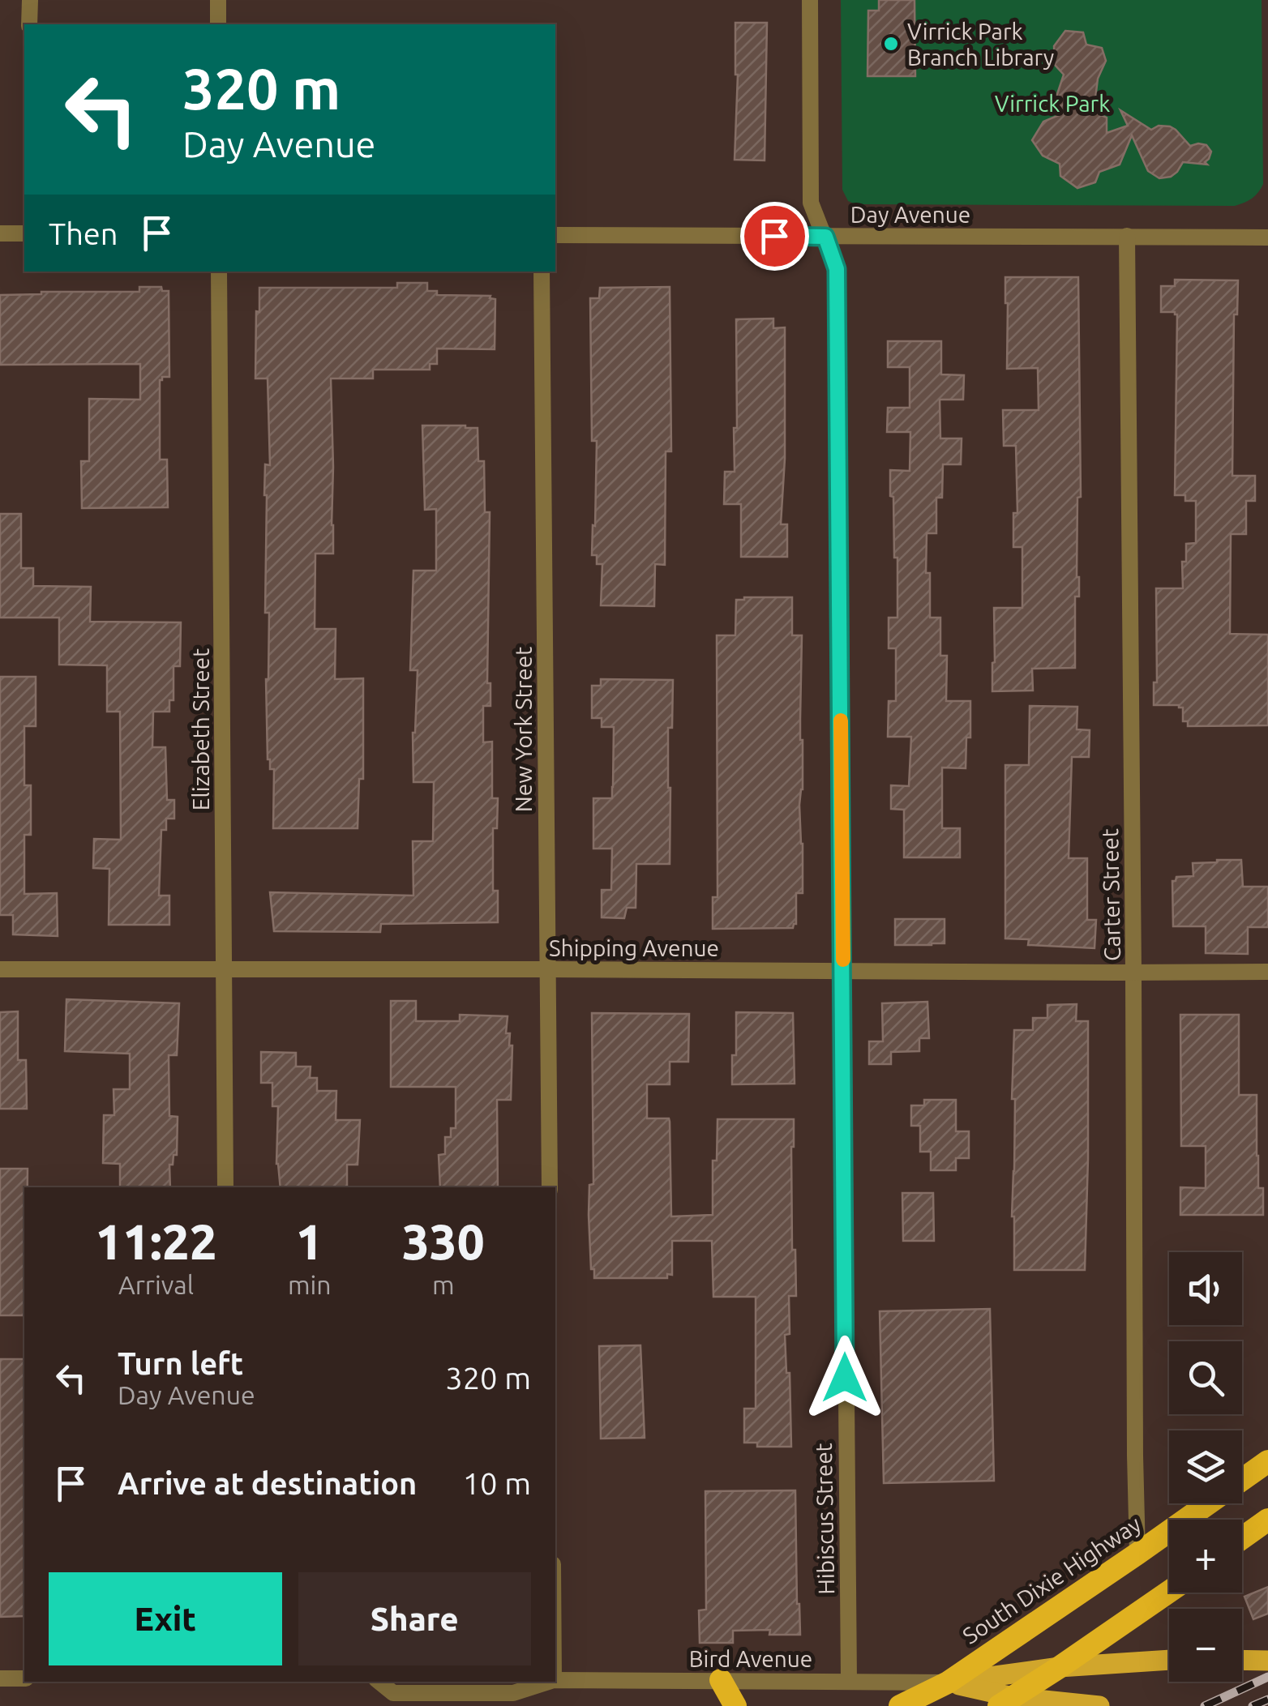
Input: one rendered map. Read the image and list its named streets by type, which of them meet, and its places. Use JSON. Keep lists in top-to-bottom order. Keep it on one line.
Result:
{"streets":{"highway":["South Dixie Highway"],"street":["Day Avenue","Elizabeth Street","New York Street","Carter Street","Shipping Avenue","Hibiscus Street","Bird Avenue"]},"crossings":[["Day Avenue","Carter Street"],["Day Avenue","Hibiscus Street"],["Elizabeth Street","Shipping Avenue"],["New York Street","Shipping Avenue"],["Carter Street","Shipping Avenue"],["Carter Street","South Dixie Highway"],["Shipping Avenue","Hibiscus Street"],["Hibiscus Street","Bird Avenue"],["South Dixie Highway","Bird Avenue"]],"parks":["Virrick Park"],"places":["Virrick Park Branch Library"],"page":{"turn":["320 m","Day Avenue"],"then":"Then","eta":["11:22","Arrival","1","min","330","m"],"map_buttons":["+","−"],"list":[{"name":"Turn left","note":"Day Avenue","value":"320 m"},{"name":"Arrive at destination","value":"10 m"}],"buttons":["Exit","Share"]}}
